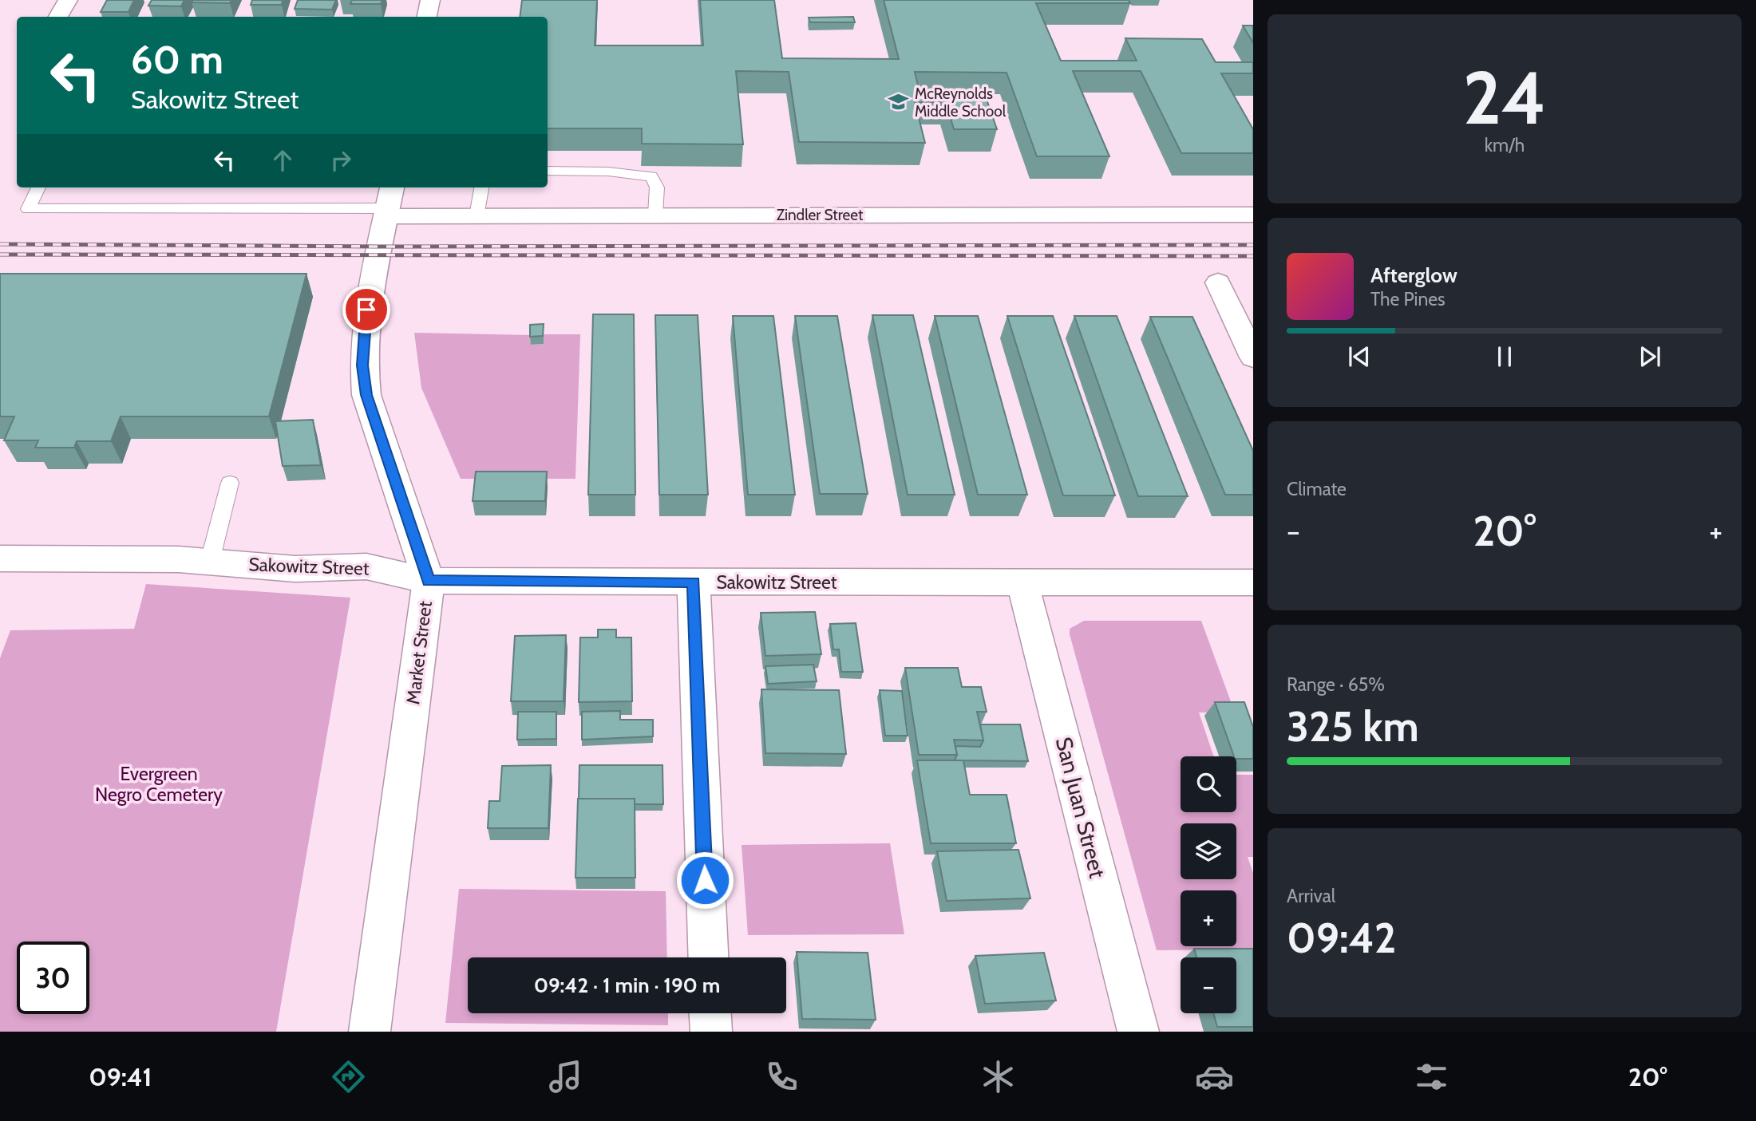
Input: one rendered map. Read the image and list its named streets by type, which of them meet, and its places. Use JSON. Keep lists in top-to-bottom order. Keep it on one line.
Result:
{"streets":{"street":["Zindler Street","Sakowitz Street","Market Street","San Juan Street"]},"crossings":[["Zindler Street","Market Street"],["Sakowitz Street","Market Street"],["Sakowitz Street","San Juan Street"]],"parks":["Evergreen Negro Cemetery"],"places":{"school or university":["McReynolds Middle School"]},"page":{"tile":[["24","km/h"],"Climate",["Range · 65%","325 km"],["Arrival","09:42"]],"turn":["60 m","Sakowitz Street"],"song":["Afterglow","The Pines"],"heat":["−","20°","+"],"map_buttons":["+","−"],"limit":"30","trip":"09:42 · 1 min · 190 m","tabs":["09:41","20°"]}}
